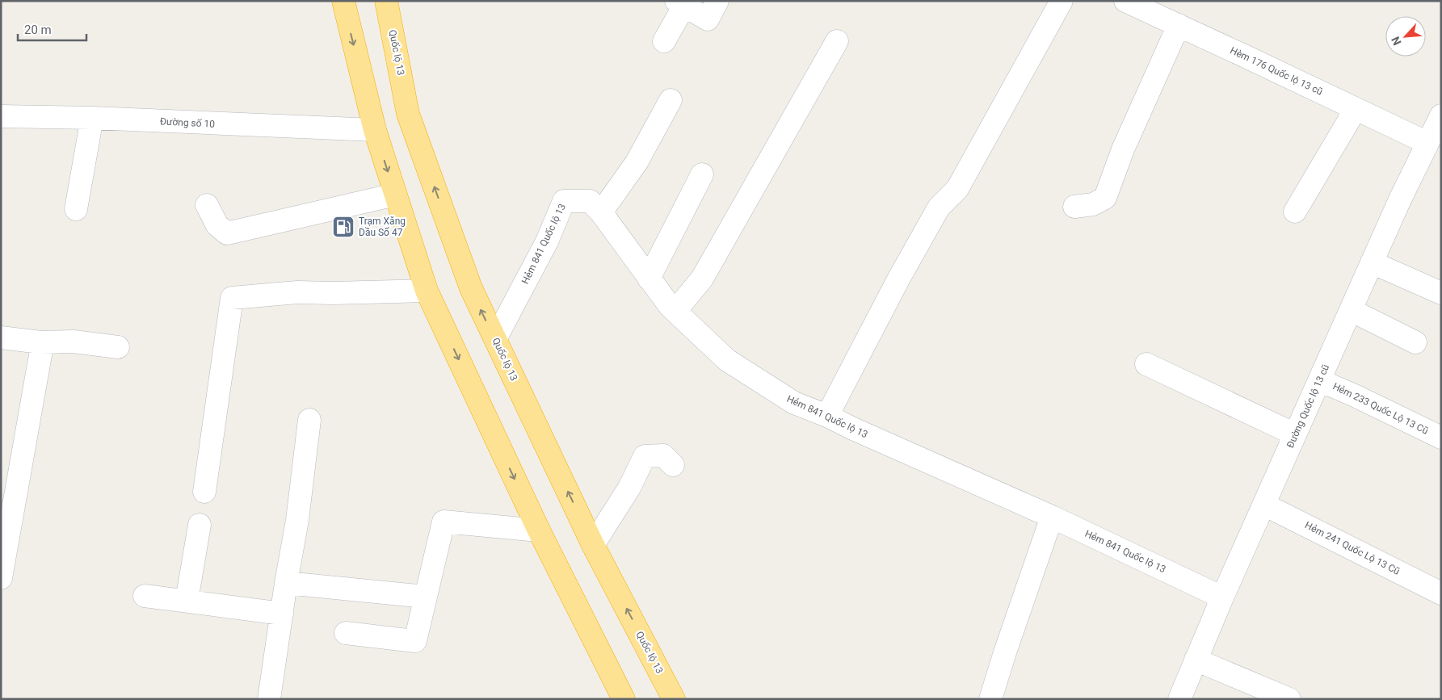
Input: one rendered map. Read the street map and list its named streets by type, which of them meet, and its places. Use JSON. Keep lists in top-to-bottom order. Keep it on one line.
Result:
{"streets":{"highway":["Quốc lộ 13"],"street":["Hèm 176 Quốc lộ 13 cũ","Đường số 10","Hẻm 841 Quốc lộ 13","Đường Quốc lộ 13 cũ","Hẻm 233 Quốc Lộ 13 Cũ","Hẻm 241 Quốc Lộ 13 Cũ"]},"crossings":[["Quốc lộ 13","Hẻm 841 Quốc lộ 13"],["Hèm 176 Quốc lộ 13 cũ","Đường Quốc lộ 13 cũ"],["Hẻm 841 Quốc lộ 13","Đường Quốc lộ 13 cũ"],["Đường Quốc lộ 13 cũ","Hẻm 233 Quốc Lộ 13 Cũ"],["Đường Quốc lộ 13 cũ","Hẻm 241 Quốc Lộ 13 Cũ"]],"places":{"fuel station":["Trạm Xăng Dầu Số 47"]},"scale_bar":"20 m","north":"bottom left"}
